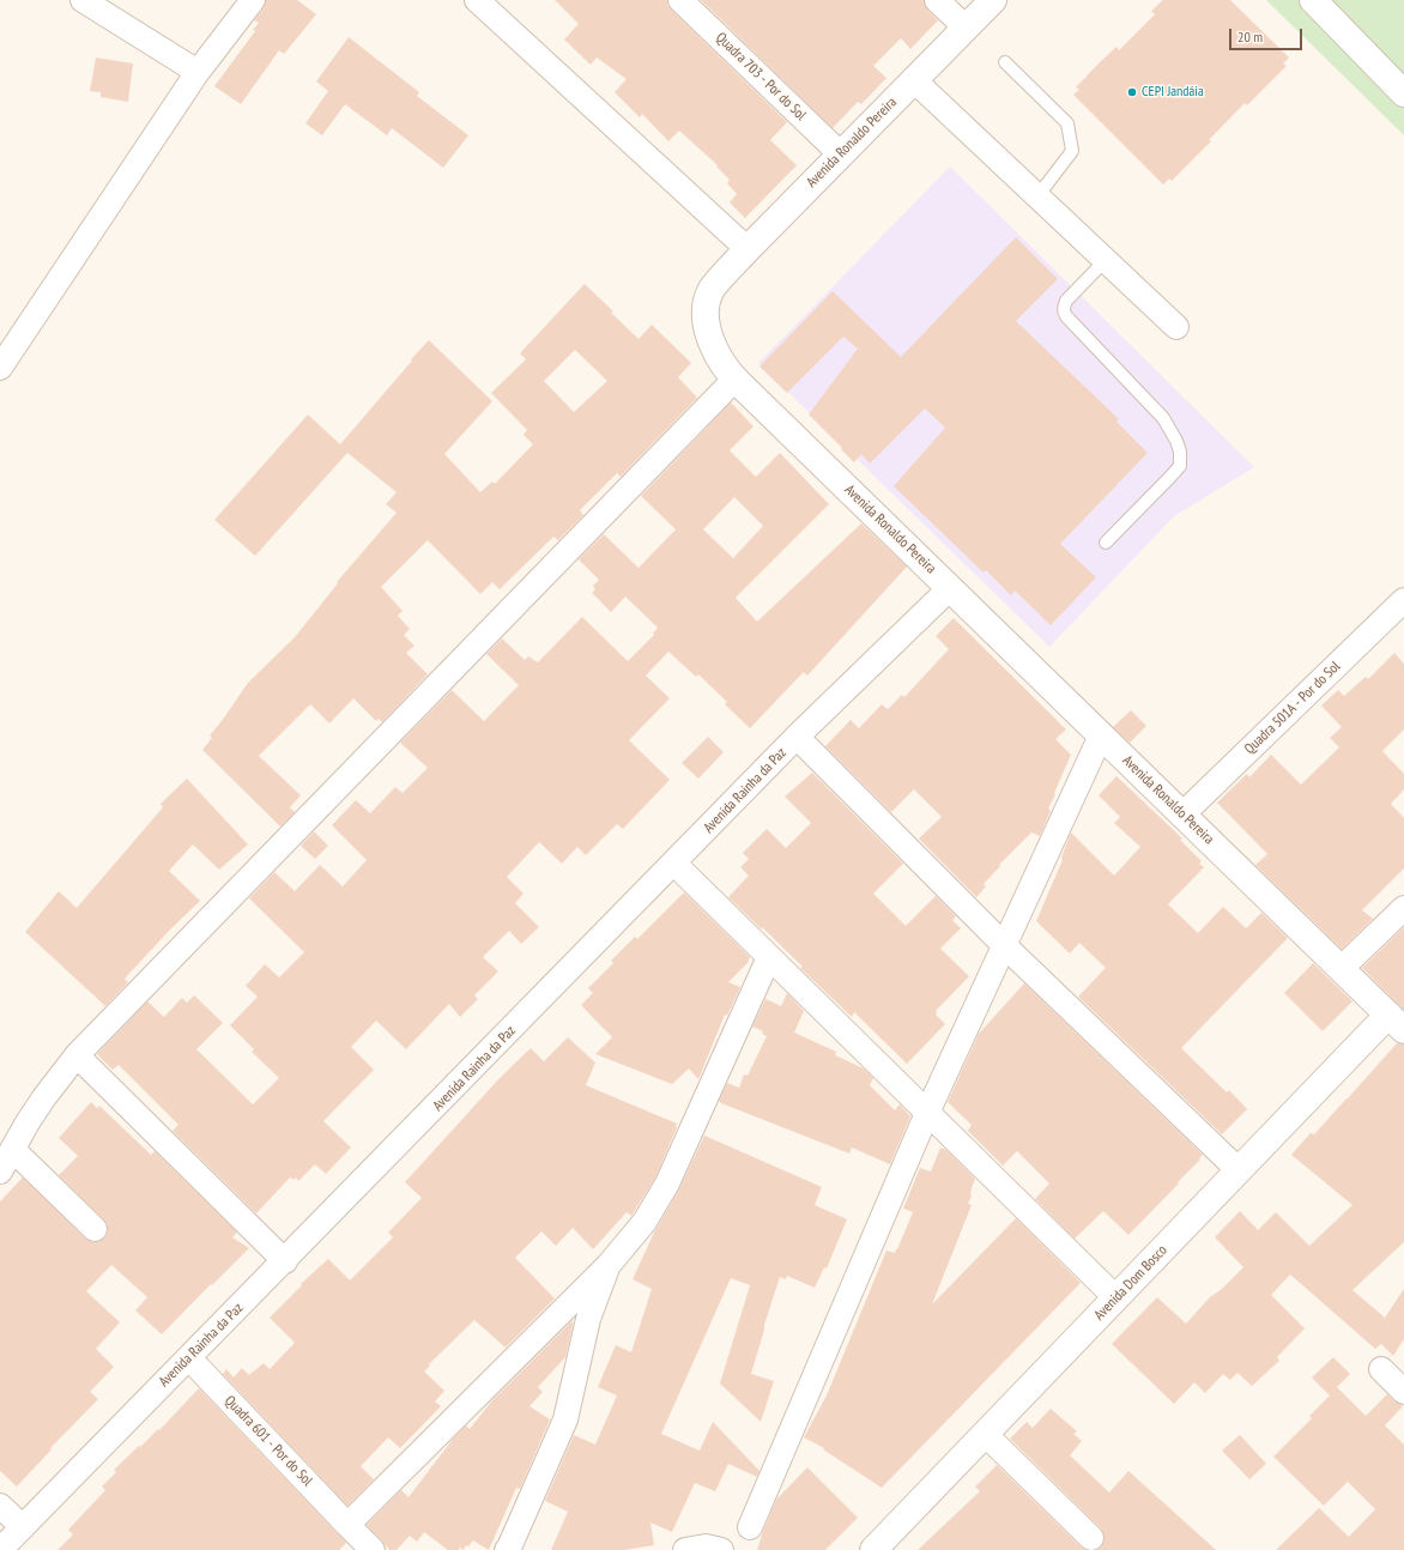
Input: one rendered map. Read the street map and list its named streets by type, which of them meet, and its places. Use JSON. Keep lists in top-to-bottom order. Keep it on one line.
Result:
{"streets":{"street":["Quadra 703 - Por do Sol","Avenida Ronaldo Pereira","Quadra 501A - Por do Sol","Avenida Rainha da Paz","Avenida Dom Bosco","Quadra 601 - Por do Sol"]},"crossings":[["Quadra 703 - Por do Sol","Avenida Ronaldo Pereira"],["Avenida Ronaldo Pereira","Quadra 501A - Por do Sol"],["Avenida Ronaldo Pereira","Avenida Rainha da Paz"],["Avenida Ronaldo Pereira","Avenida Dom Bosco"],["Avenida Rainha da Paz","Quadra 601 - Por do Sol"]],"places":["CEPI Jandáia"],"scale_bar":"20 m"}
